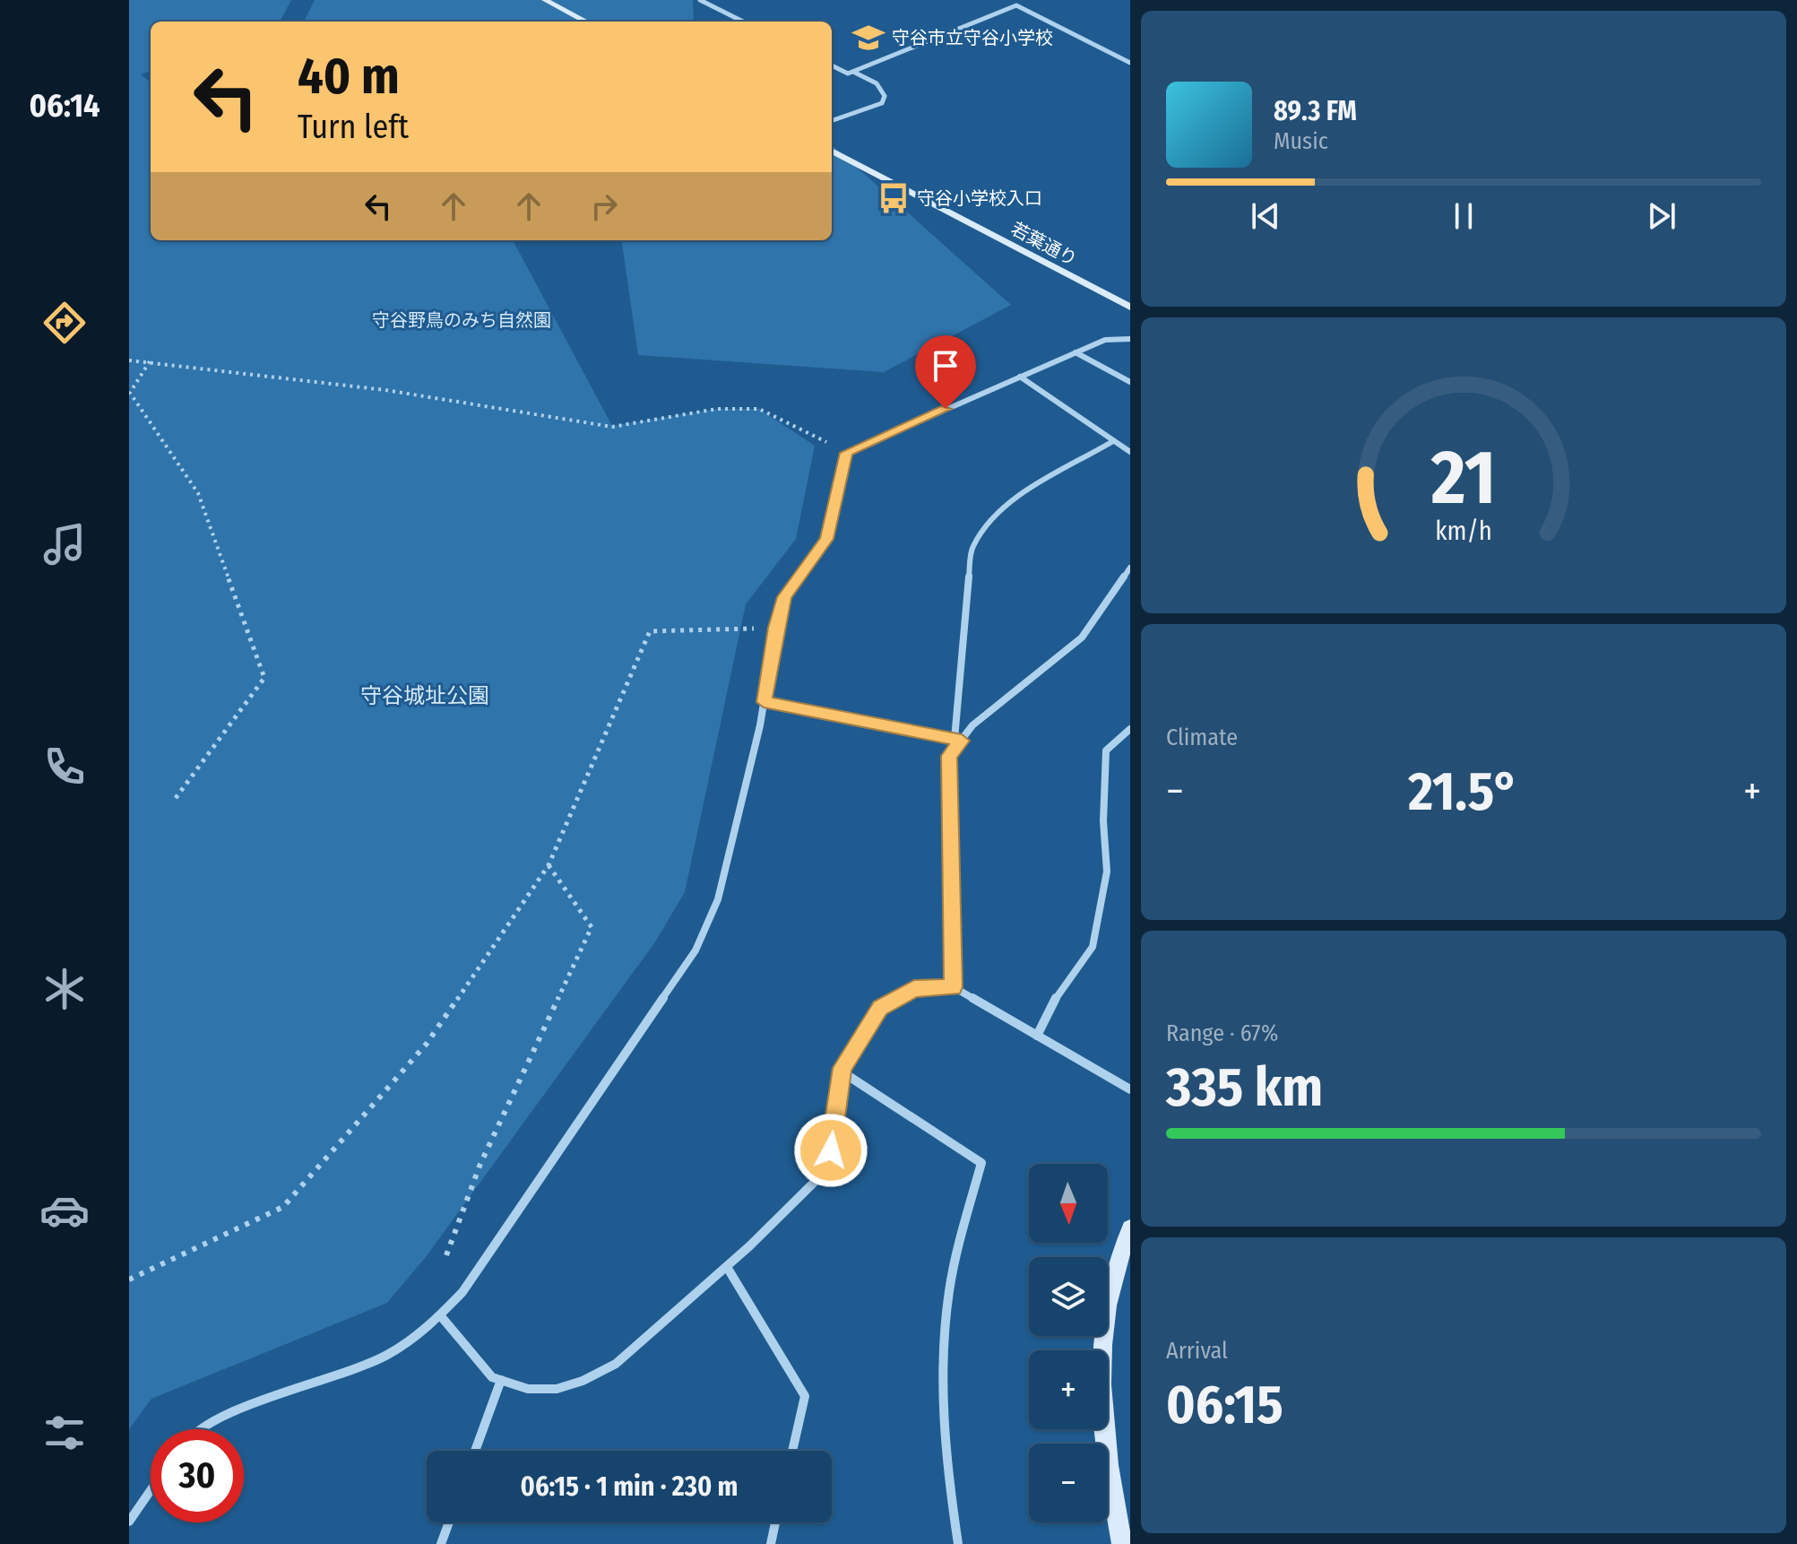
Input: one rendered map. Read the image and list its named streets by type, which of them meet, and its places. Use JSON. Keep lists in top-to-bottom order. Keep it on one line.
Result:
{"streets":{"street":["若葉通り"]},"parks":["守谷野鳥のみち自然園","守谷城址公園"],"places":{"school or university":["守谷市立守谷小学校"],"bus stop":["守谷小学校入口"]},"north":"bottom","page":{"tabs":"06:14","turn":["40 m","Turn left"],"song":["89.3 FM","Music"],"tile":["Climate",["Range · 67%","335 km"],["Arrival","06:15"]],"heat":["−","21.5°","+"],"map_buttons":["+","−"],"limit":"30","trip":"06:15 · 1 min · 230 m","gauge":["21","km/h"]}}
